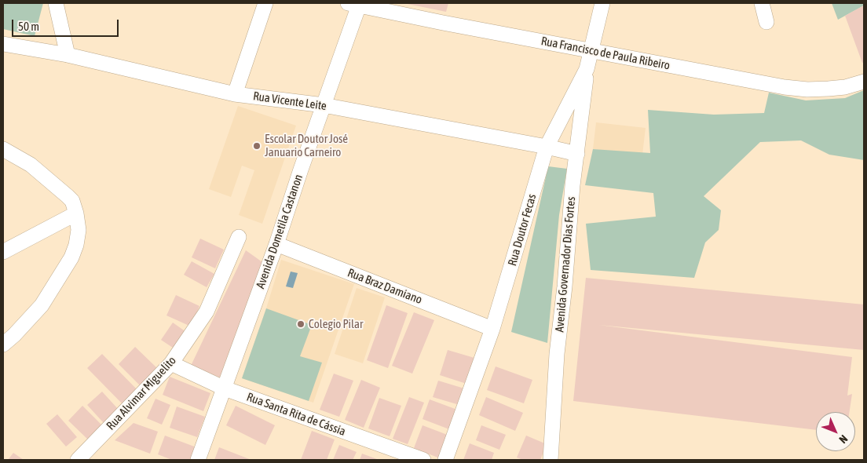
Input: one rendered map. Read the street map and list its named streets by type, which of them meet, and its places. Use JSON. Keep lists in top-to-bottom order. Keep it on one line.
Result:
{"streets":{"street":["Rua Francisco de Paula Ribeiro","Rua Vicente Leite","Rua Doutor Fecas","Avenida Dometila Castanon","Avenida Governador Dias Fortes","Rua Braz Damiano","Rua Alvimar Miguelito","Rua Santa Rita de Cássia"]},"crossings":[["Rua Francisco de Paula Ribeiro","Rua Doutor Fecas"],["Rua Francisco de Paula Ribeiro","Avenida Dometila Castanon"],["Rua Vicente Leite","Rua Doutor Fecas"],["Rua Vicente Leite","Avenida Dometila Castanon"],["Rua Vicente Leite","Avenida Governador Dias Fortes"],["Rua Doutor Fecas","Avenida Governador Dias Fortes"],["Rua Doutor Fecas","Rua Braz Damiano"],["Avenida Dometila Castanon","Rua Braz Damiano"],["Avenida Dometila Castanon","Rua Santa Rita de Cássia"],["Rua Alvimar Miguelito","Rua Santa Rita de Cássia"]],"places":["Escolar Doutor José Januario Carneiro","Colegio Pilar"],"scale_bar":"50 m","north":"bottom right"}
